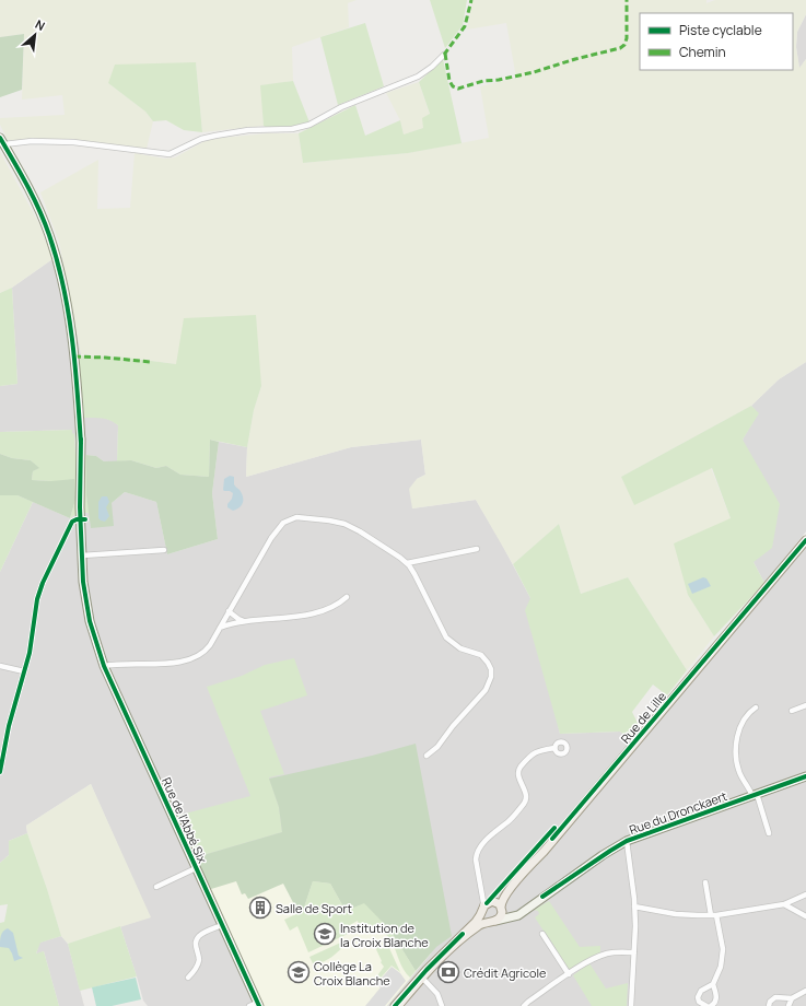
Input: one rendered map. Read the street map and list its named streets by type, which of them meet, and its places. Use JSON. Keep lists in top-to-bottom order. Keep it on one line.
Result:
{"streets":{"main road":["Rue de Lille","Rue du Dronckaert","Rue de l'Abbé Six"]},"crossings":[["Rue de Lille","Rue du Dronckaert"]],"places":{"building":["Salle de Sport"],"school or university":["Institution de la Croix Blanche","Collège La Croix Blanche"],"bank":["Crédit Agricole"]},"legend":["Piste cyclable","Chemin"],"north":"top right"}
